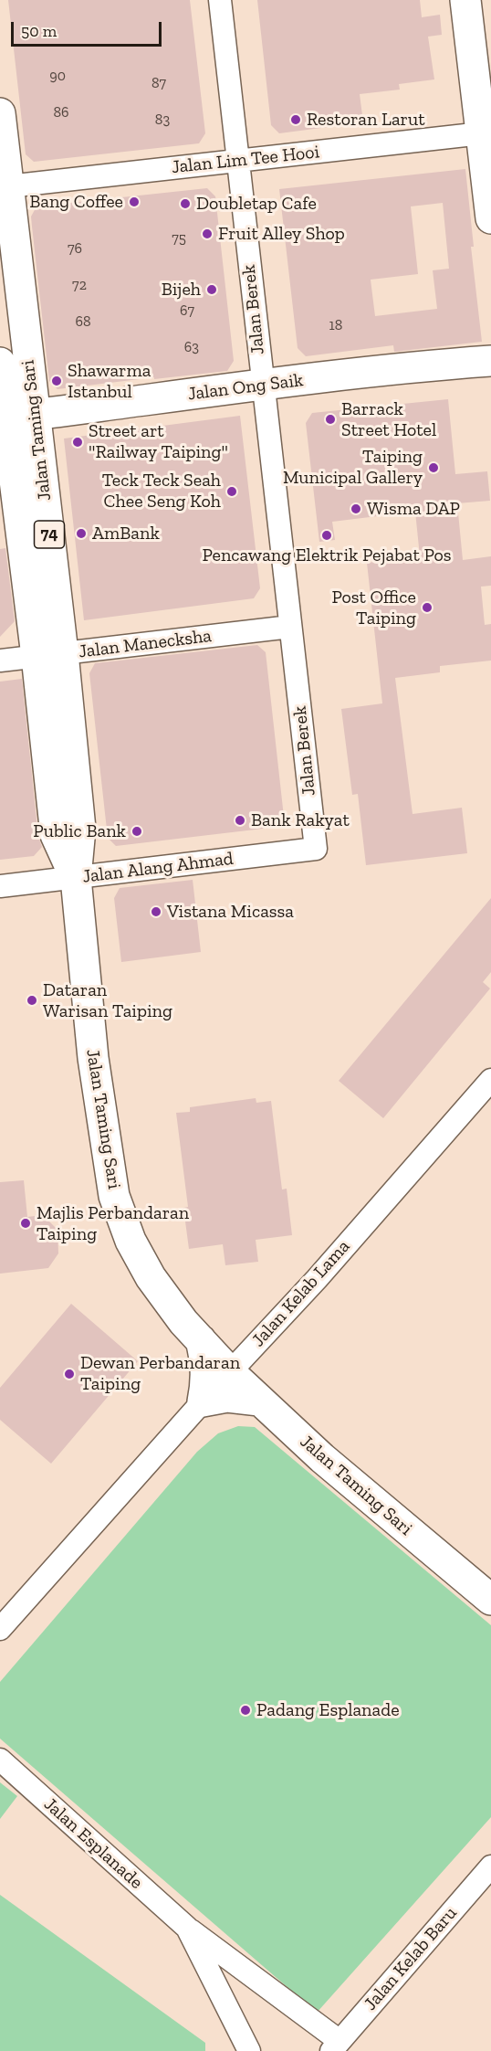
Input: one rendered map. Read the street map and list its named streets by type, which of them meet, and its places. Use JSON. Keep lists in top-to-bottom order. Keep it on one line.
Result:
{"streets":{"main road":["Jalan Ong Saik","Jalan Taming Sari","74"],"street":["Jalan Lim Tee Hooi","Jalan Berek","Jalan Manecksha","Jalan Alang Ahmad","Jalan Kelab Lama","Jalan Esplanade","Jalan Kelab Baru"]},"crossings":[["Jalan Lim Tee Hooi","Jalan Berek"],["Jalan Lim Tee Hooi","Jalan Taming Sari"],["Jalan Berek","Jalan Ong Saik"],["Jalan Berek","Jalan Manecksha"],["Jalan Berek","Jalan Alang Ahmad"],["Jalan Ong Saik","Jalan Taming Sari"],["Jalan Taming Sari","Jalan Manecksha"],["Jalan Taming Sari","Jalan Alang Ahmad"],["Jalan Taming Sari","Jalan Kelab Lama"],["Jalan Esplanade","Jalan Kelab Baru"]],"places":["Restoran Larut","Bang Coffee","Doubletap Cafe","Fruit Alley Shop","Bijeh","Shawarma Istanbul","Barrack Street Hotel","Street art \"Railway Taiping\"","Taiping Municipal Gallery","Teck Teck Seah Chee Seng Koh","Wisma DAP","AmBank","Pencawang Elektrik Pejabat Pos","Post Office Taiping","Bank Rakyat","Public Bank","Vistana Micassa","Dataran Warisan Taiping","Majlis Perbandaran Taiping","Dewan Perbandaran Taiping","Padang Esplanade"],"house_numbers":["90","87","86","83","75","76","72","67","68","18","63"],"scale_bar":"50 m"}
